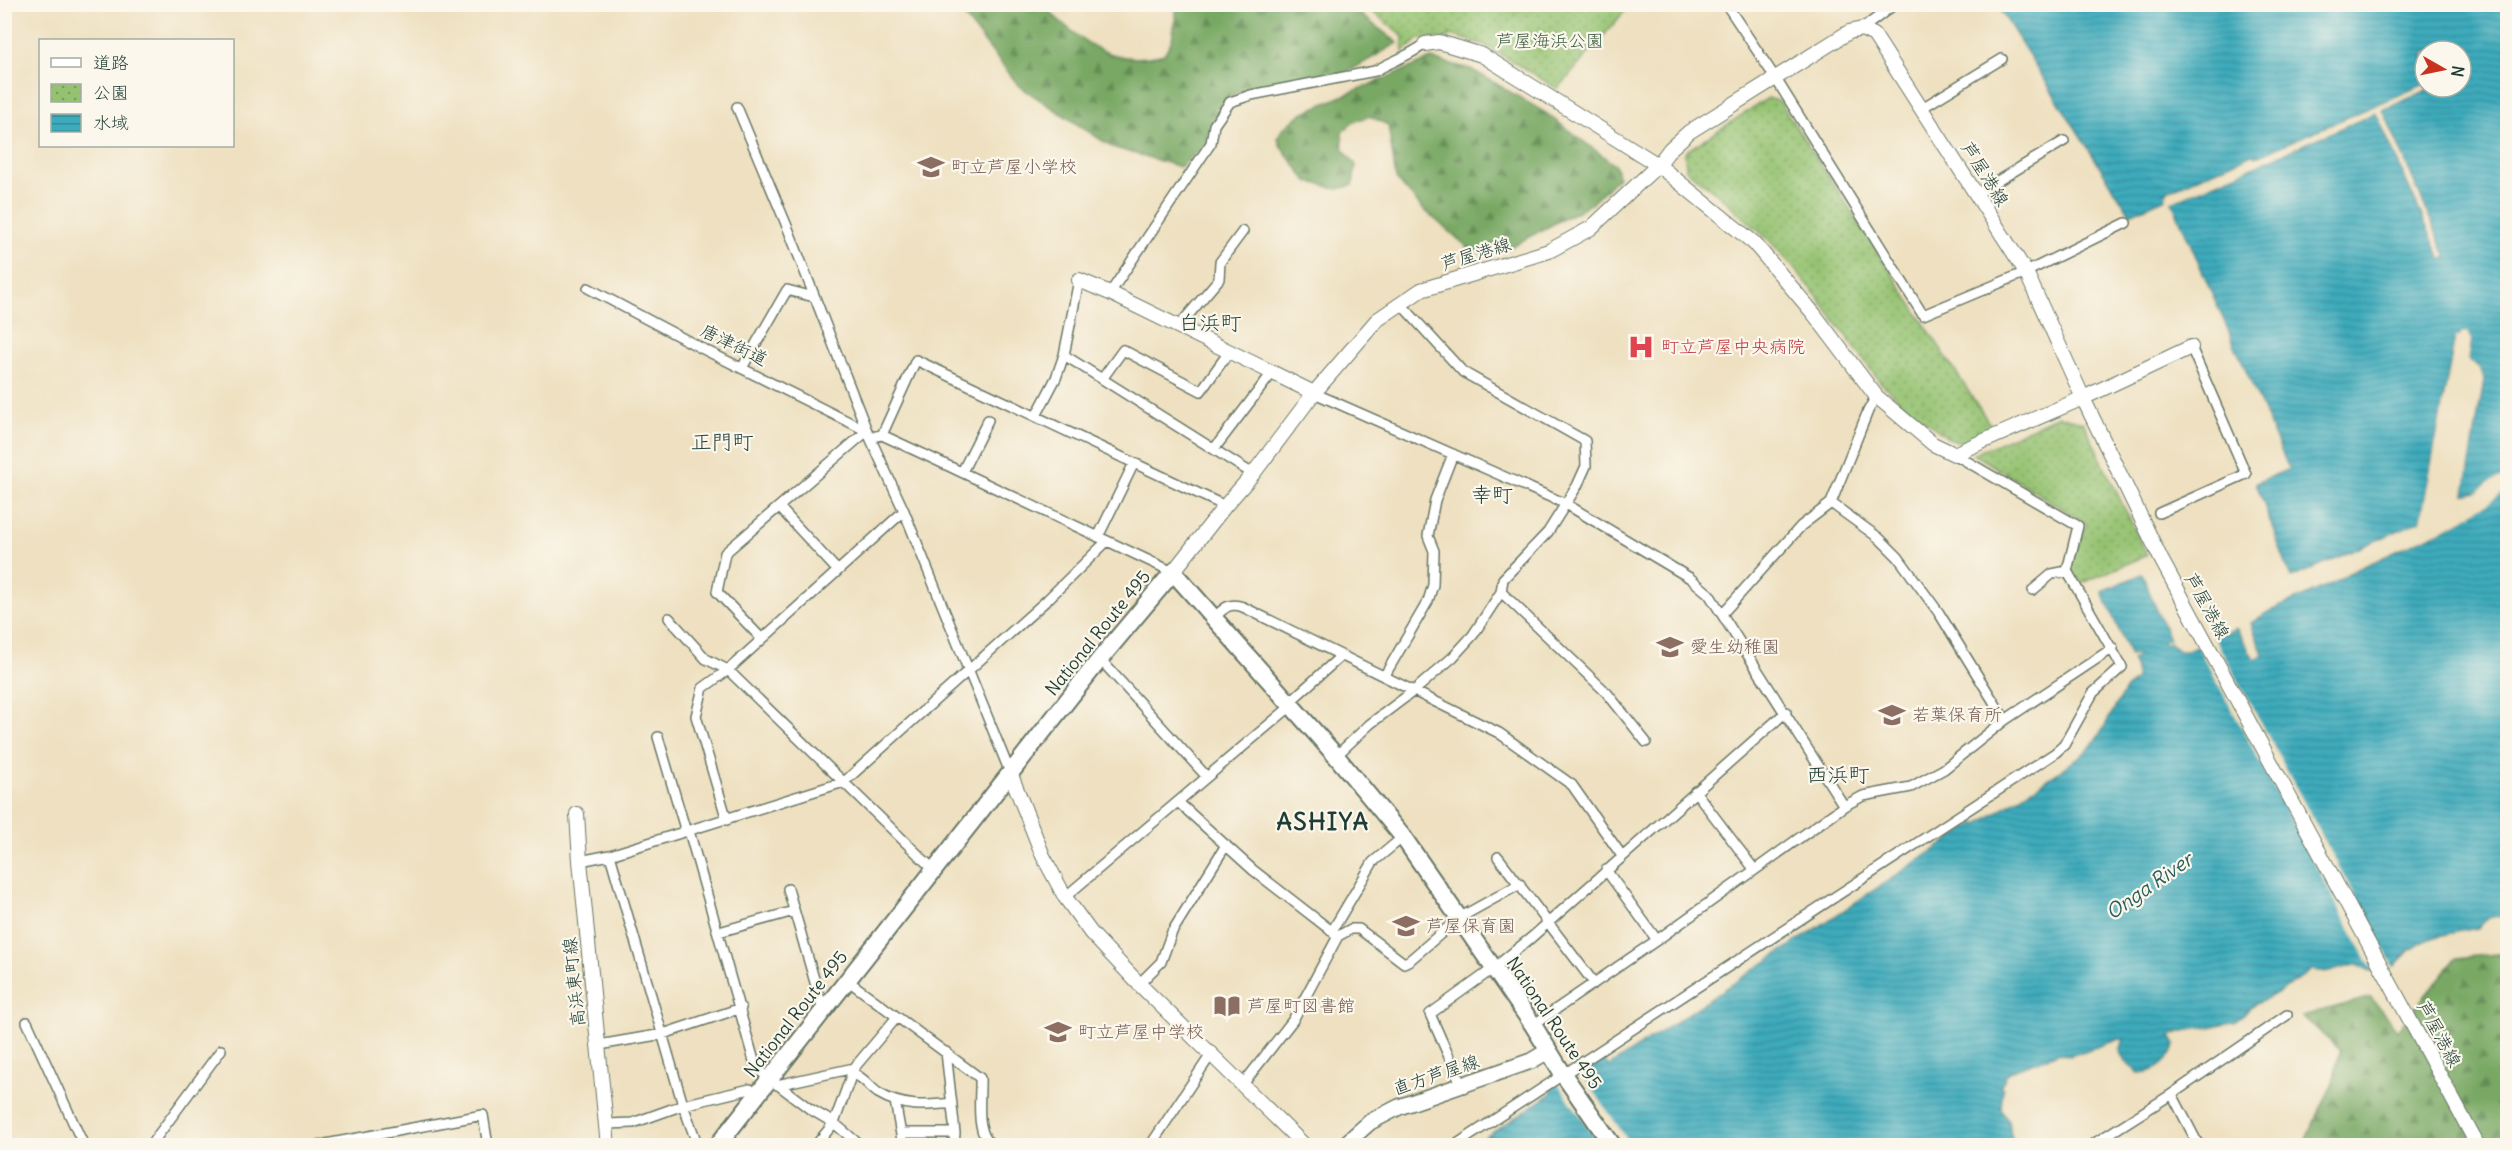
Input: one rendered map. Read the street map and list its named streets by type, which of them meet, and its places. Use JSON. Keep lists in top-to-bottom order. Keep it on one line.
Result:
{"streets":{"highway":["National Route 495"],"main road":["芦屋港線","高浜東町線","直方芦屋線"],"street":["唐津街道"]},"crossings":[["芦屋港線","National Route 495"],["National Route 495","直方芦屋線"]],"districts":["白浜町","正門町","幸町","西浜町","ASHIYA"],"water":["Onga River"],"parks":["芦屋海浜公園"],"places":{"school or university":["町立芦屋小学校","愛生幼稚園","若葉保育所","芦屋保育園","町立芦屋中学校"],"hospital":["町立芦屋中央病院"],"library":["芦屋町図書館"]},"legend":["道路","公園","水域"],"north":"right"}
